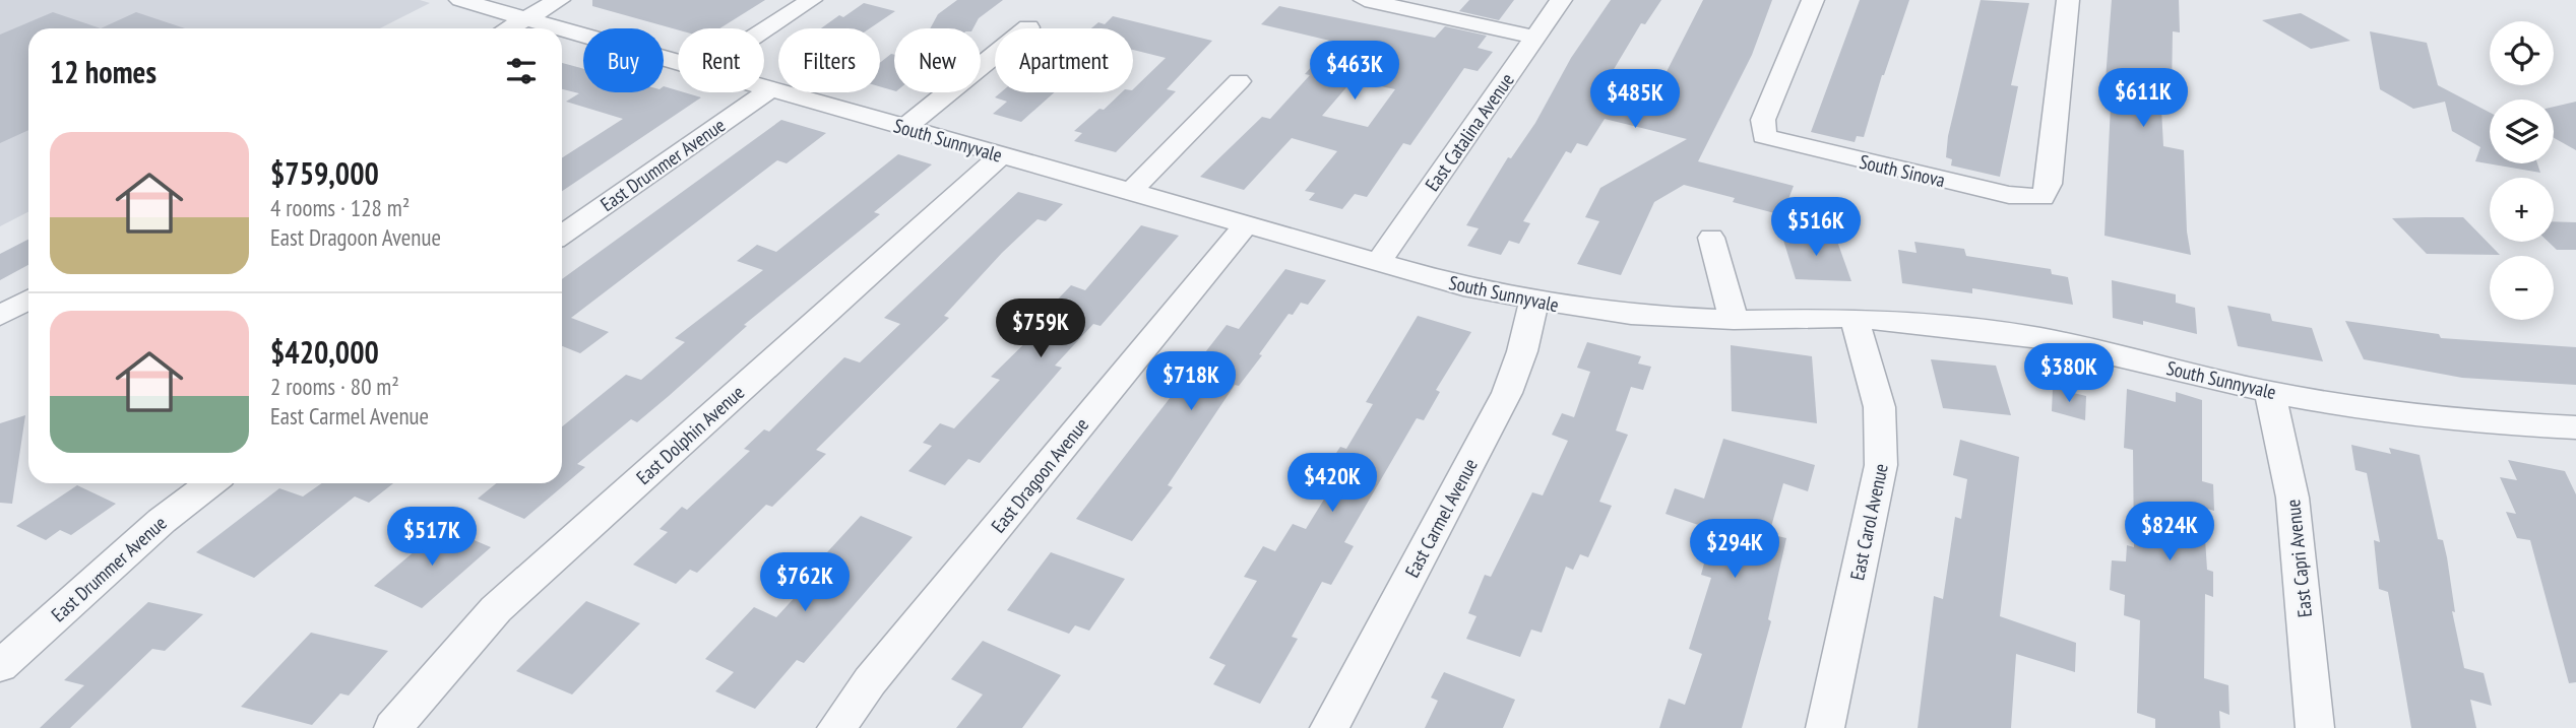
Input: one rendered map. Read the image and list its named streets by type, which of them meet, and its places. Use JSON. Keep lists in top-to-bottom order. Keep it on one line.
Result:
{"streets":{"street":["East Catalina Avenue","South Sunnyvale","East Drummer Avenue","South Sinova","East Dolphin Avenue","East Dragoon Avenue","East Carmel Avenue","East Carol Avenue","East Capri Avenue"]},"crossings":[["East Catalina Avenue","South Sunnyvale"],["South Sunnyvale","East Drummer Avenue"],["South Sunnyvale","East Dolphin Avenue"],["South Sunnyvale","East Dragoon Avenue"],["South Sunnyvale","East Carmel Avenue"],["South Sunnyvale","East Carol Avenue"],["South Sunnyvale","East Capri Avenue"]],"page":{"map_buttons":["+","−"],"chip":["Buy","Rent","Filters","New","Apartment"],"heading":"12 homes","price":["$463K","$611K","$485K","$516K","$759K","$380K","$718K","$420K","$824K","$517K","$294K","$762K"],"list":[{"name":"$759,000","note":"4 rooms · 128 m² · East Dragoon Avenue"},{"name":"$420,000","note":"2 rooms · 80 m² · East Carmel Avenue"}]}}
